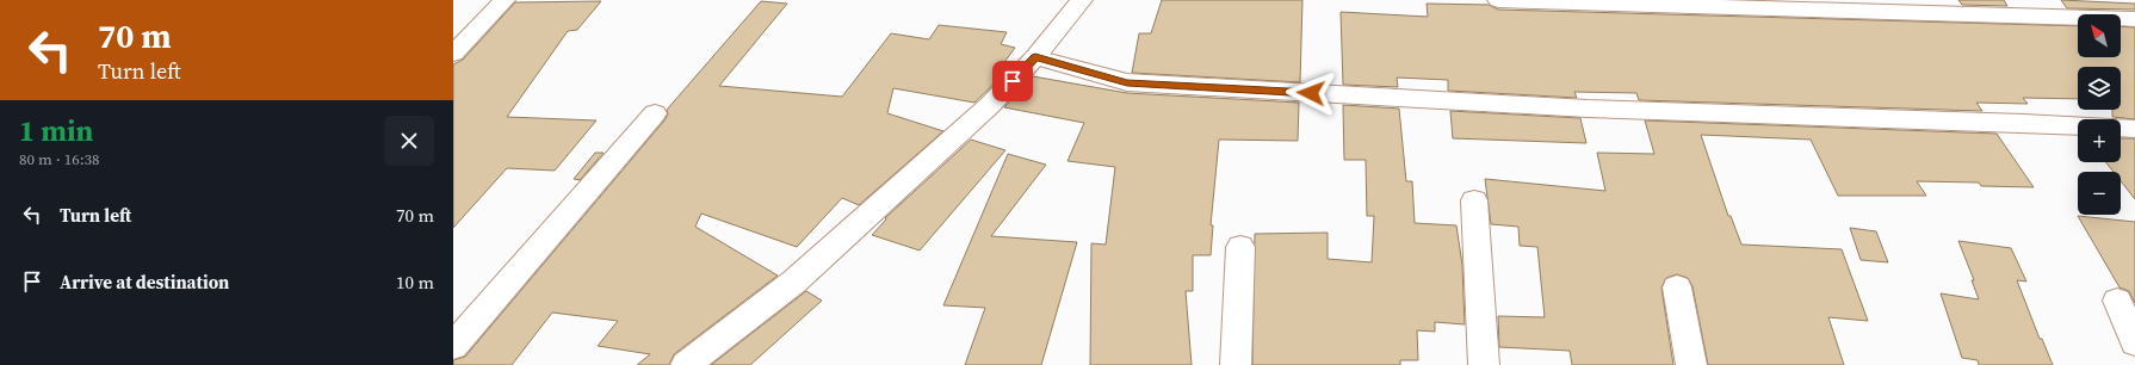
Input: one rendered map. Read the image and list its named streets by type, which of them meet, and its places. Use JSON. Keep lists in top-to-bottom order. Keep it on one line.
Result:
{"north":"top left","page":{"turn":["70 m","Turn left"],"map_buttons":["+","−"],"heading":["1 min","80 m · 16:38"],"list":[{"name":"Turn left","value":"70 m"},{"name":"Arrive at destination","value":"10 m"}]}}
